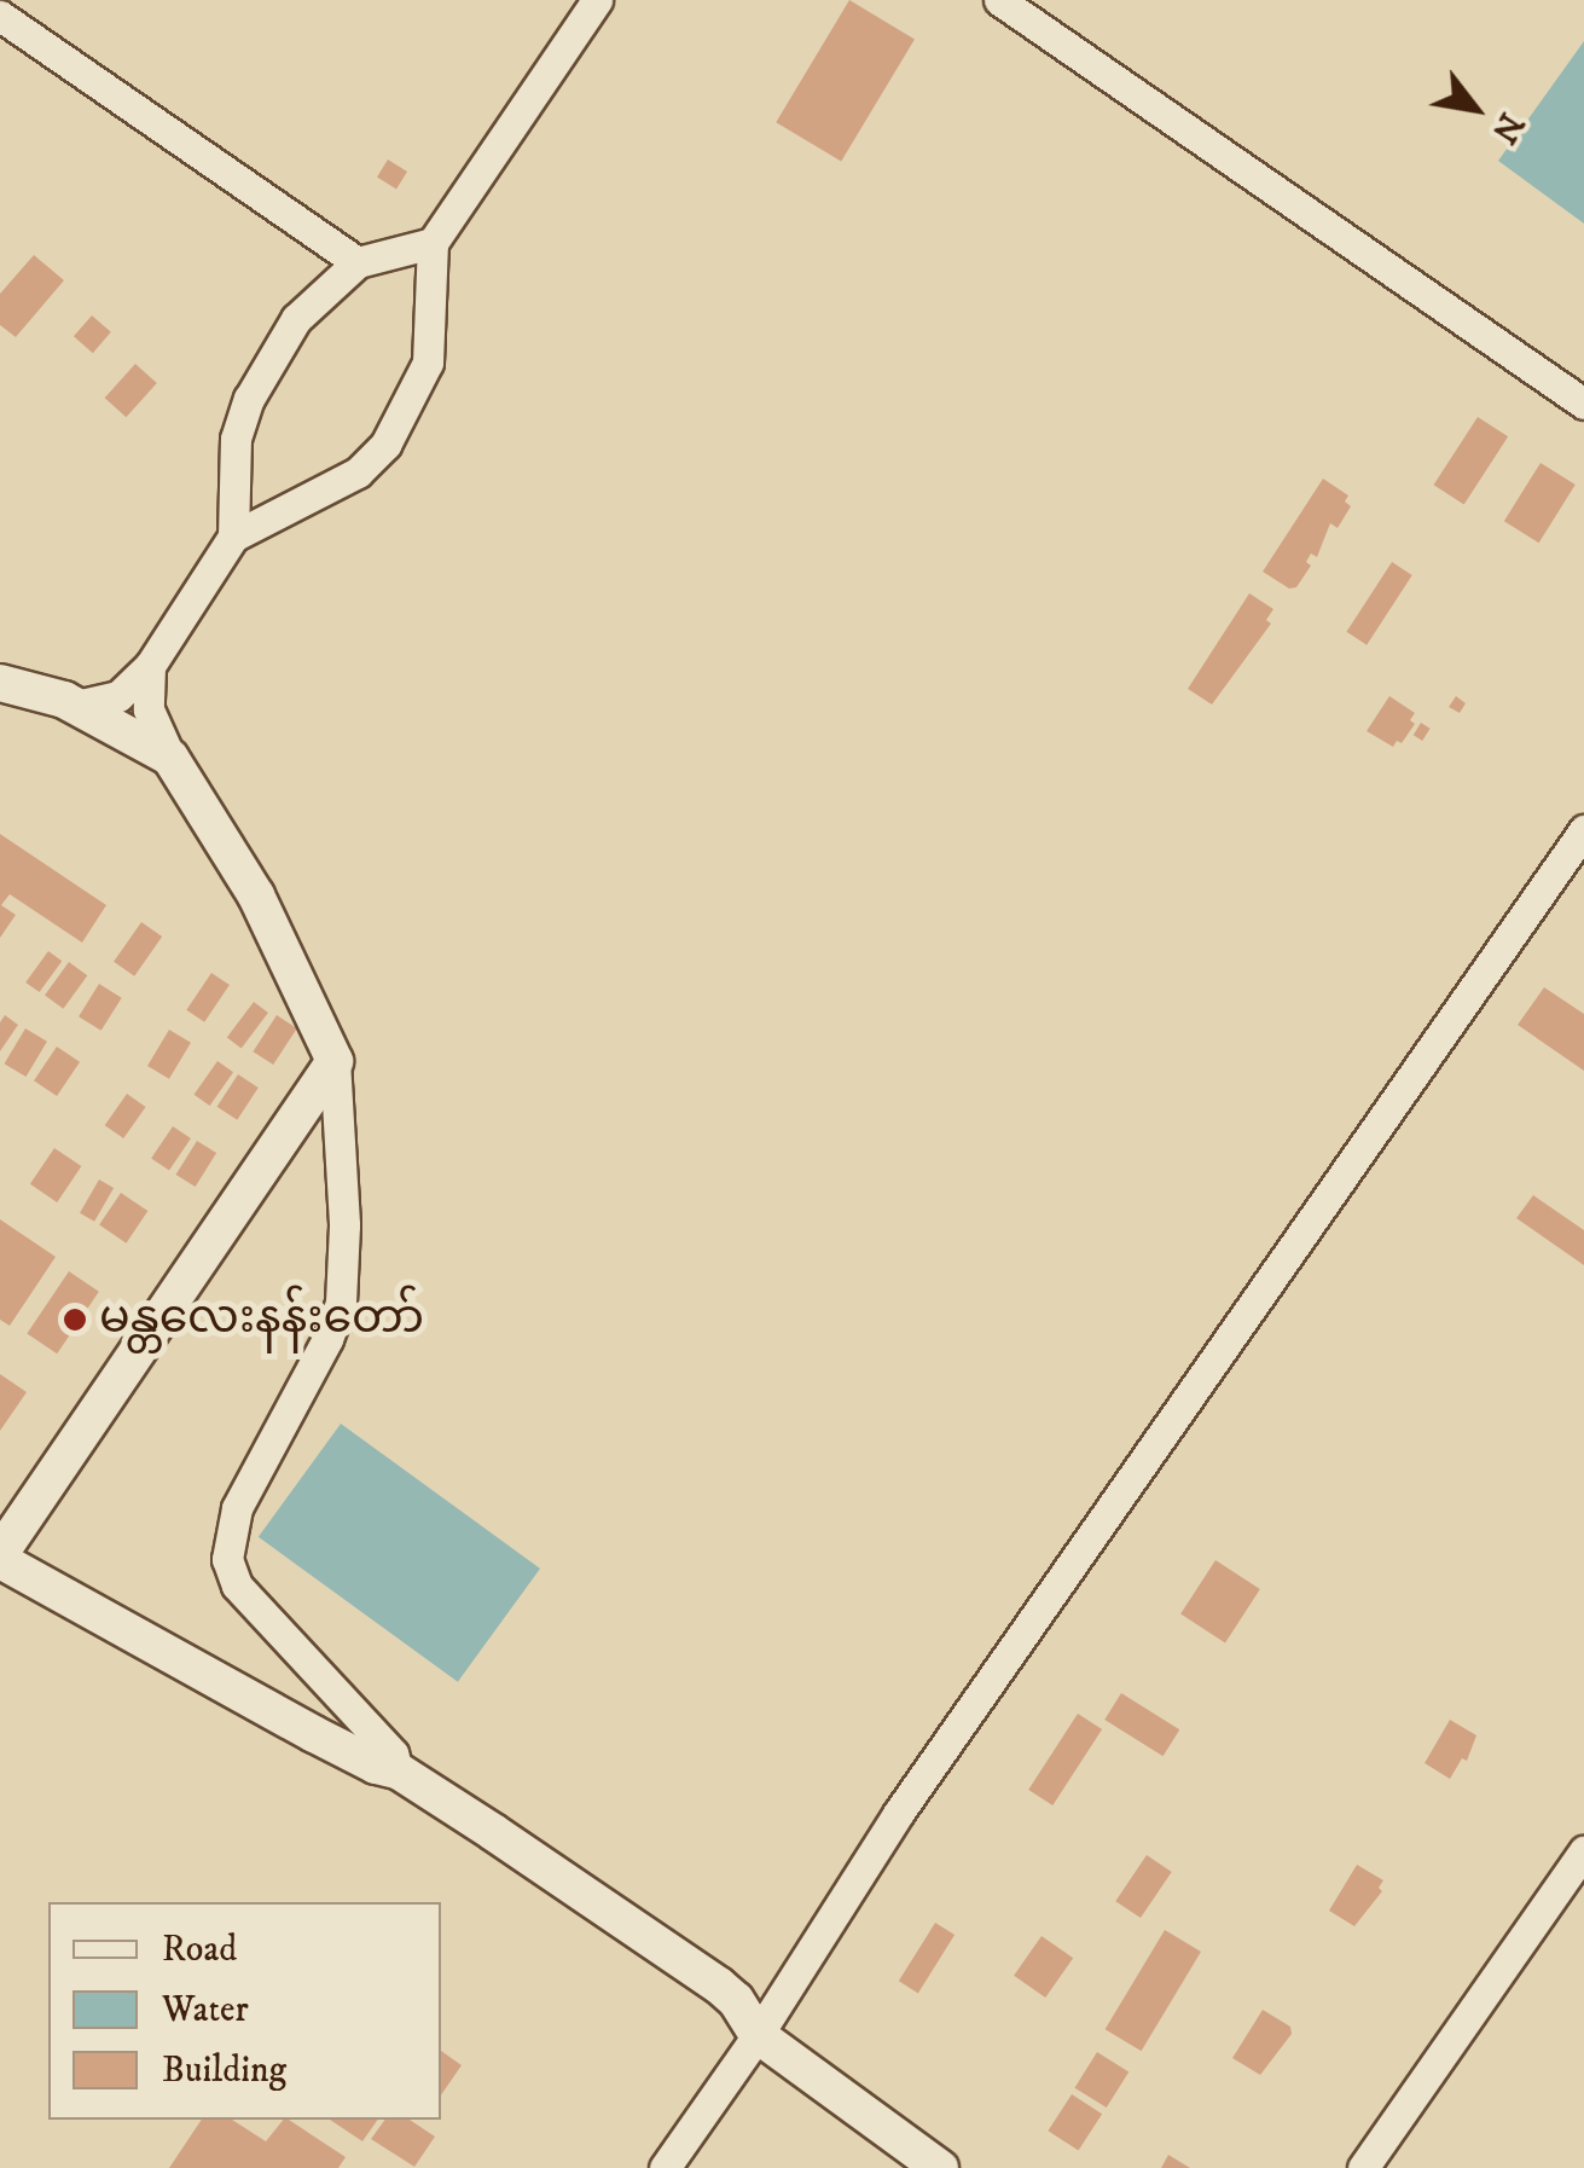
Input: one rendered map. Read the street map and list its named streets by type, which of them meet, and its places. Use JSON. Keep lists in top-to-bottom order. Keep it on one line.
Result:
{"places":["မန္တလေးနန်းတော်"],"legend":["Road","Water","Building"],"north":"bottom right"}
